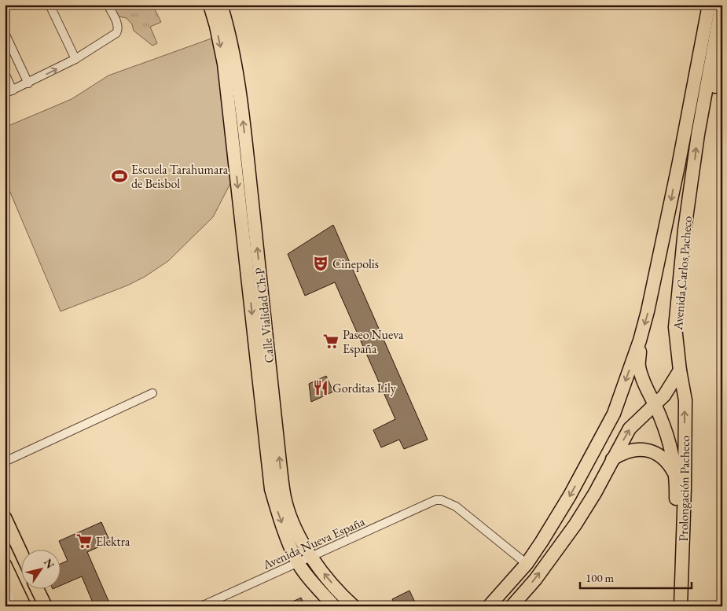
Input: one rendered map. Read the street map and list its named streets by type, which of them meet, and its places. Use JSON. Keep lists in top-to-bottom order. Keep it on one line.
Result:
{"streets":{"main road":["Avenida Carlos Pacheco","Calle Vialidad Ch-P","Prolongación Pacheco"],"street":["Avenida Nueva España"]},"crossings":[["Avenida Carlos Pacheco","Prolongación Pacheco"],["Avenida Carlos Pacheco","Avenida Nueva España"],["Calle Vialidad Ch-P","Avenida Nueva España"]],"places":{"sports":["Escuela Tarahumara de Beisbol"],"theatre":["Cinepolis"],"supermarket":["Paseo Nueva España","Elektra"],"restaurant":["Gorditas Lily"]},"scale_bar":"100 m","north":"top right"}
